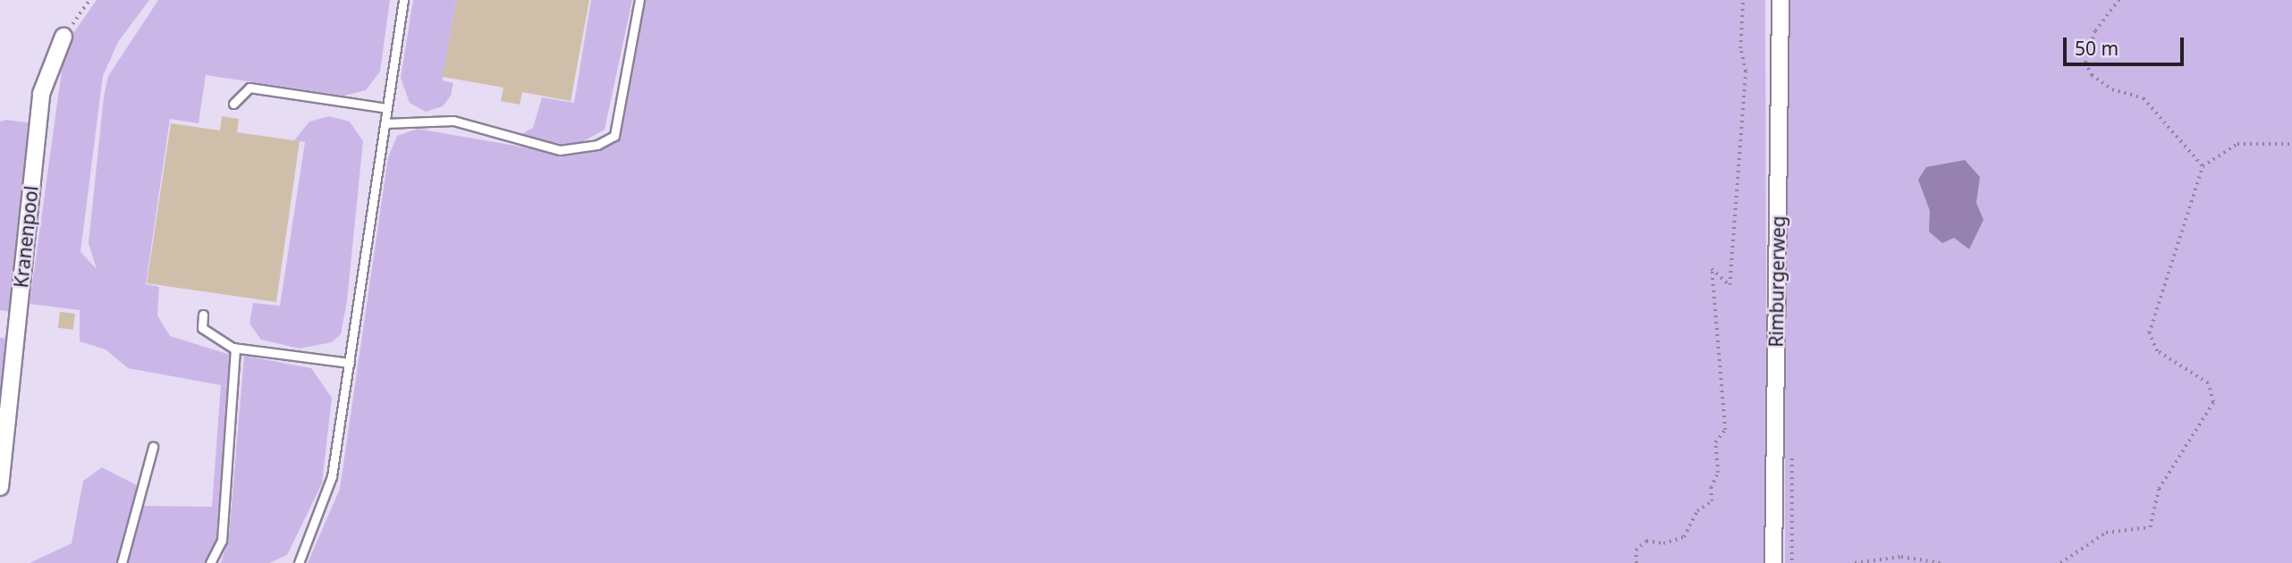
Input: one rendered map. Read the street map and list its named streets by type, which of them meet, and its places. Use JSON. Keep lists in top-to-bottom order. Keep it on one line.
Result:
{"streets":{"street":["Kranenpool","Rimburgerweg"]},"scale_bar":"50 m"}
